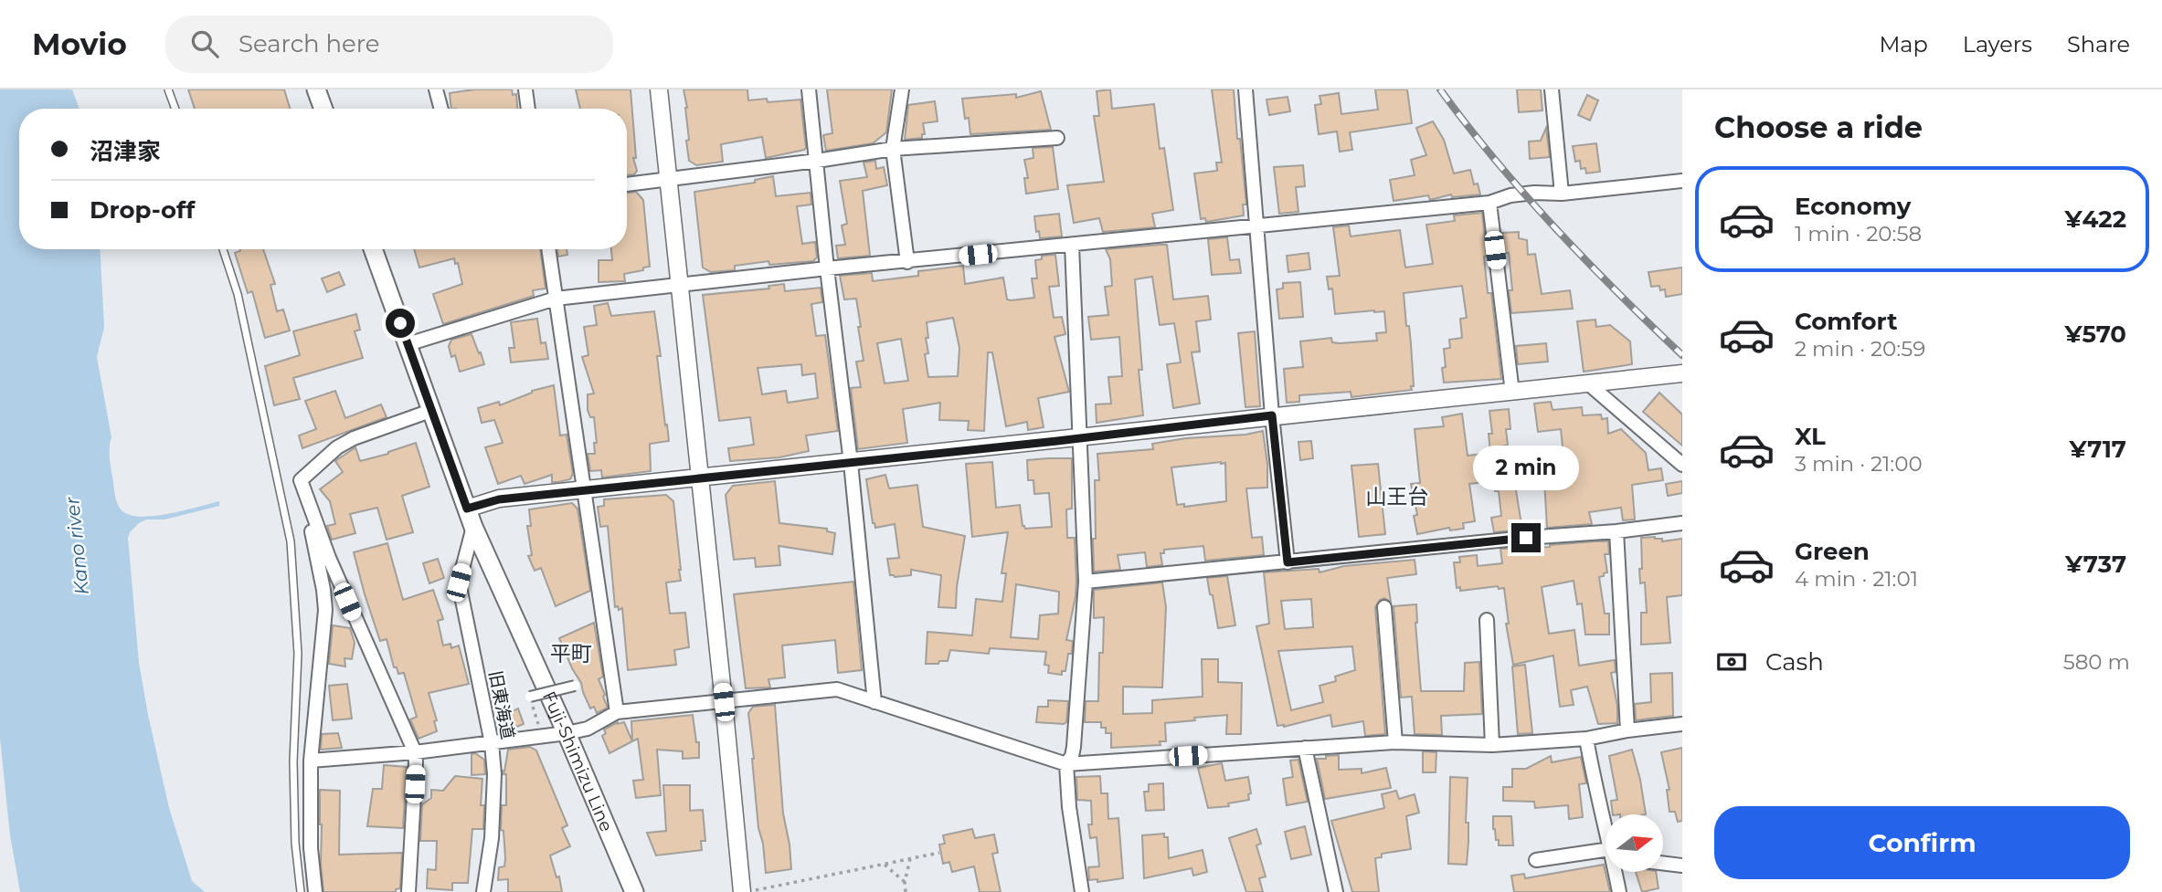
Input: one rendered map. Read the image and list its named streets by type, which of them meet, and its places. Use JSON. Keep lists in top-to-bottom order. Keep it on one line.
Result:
{"streets":{"main road":["Fuji-Shimizu Line"],"street":["旧東海道"]},"crossings":[["旧東海道","Fuji-Shimizu Line"]],"districts":["山王台","平町"],"water":["Kano river"],"north":"right","page":{"header":"Movio","search":"Search here","nav":["Map","Layers","Share"],"heading":"Choose a ride","banner":["沼津家","Drop-off"],"list":[{"name":"Economy","note":"1 min · 20:58","value":"¥422"},{"name":"Comfort","note":"2 min · 20:59","value":"¥570"},{"name":"XL","note":"3 min · 21:00","value":"¥717"},{"name":"Green","note":"4 min · 21:01","value":"¥737"}],"bubble":"2 min","pay":["Cash","580 m"],"buttons":"Confirm"}}
